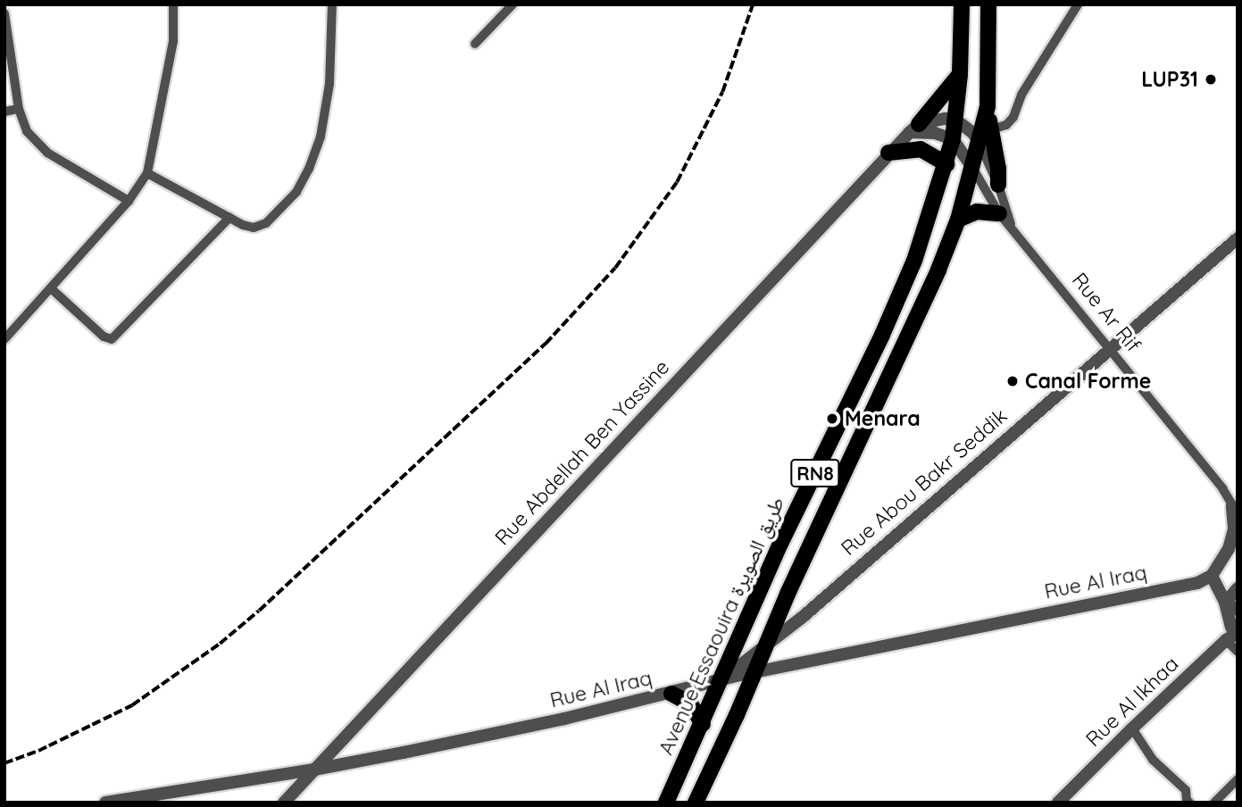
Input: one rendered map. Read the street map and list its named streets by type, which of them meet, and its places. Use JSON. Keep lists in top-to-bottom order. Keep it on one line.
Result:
{"streets":{"main road":["RN8","Avenue Essaouira طريق الصويرة"],"street":["Rue Ar Rif","Rue Abdellah Ben Yassine","Rue Abou Bakr Seddik","Rue Al Iraq","Rue Al Ikhaa"]},"crossings":[["Rue Ar Rif","RN8"],["Rue Ar Rif","Rue Abou Bakr Seddik"],["Rue Ar Rif","Avenue Essaouira طريق الصويرة"],["Rue Abdellah Ben Yassine","Rue Al Iraq"],["RN8","Rue Abou Bakr Seddik"],["RN8","Rue Al Iraq"],["RN8","Avenue Essaouira طريق الصويرة"],["Rue Abou Bakr Seddik","Rue Al Iraq"],["Rue Abou Bakr Seddik","Avenue Essaouira طريق الصويرة"],["Rue Al Iraq","Avenue Essaouira طريق الصويرة"]],"places":["LUP31","Canal Forme","Menara"]}
